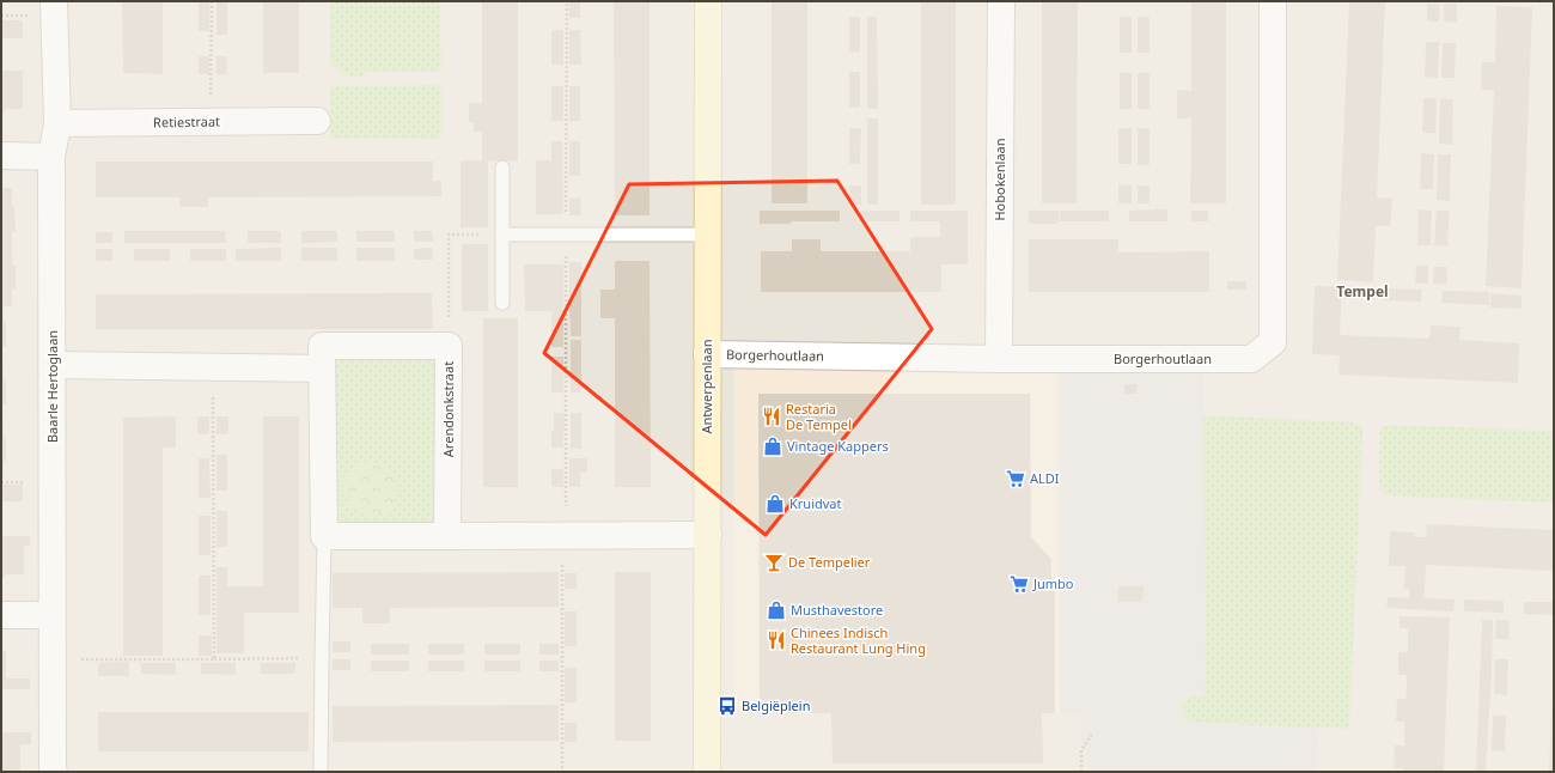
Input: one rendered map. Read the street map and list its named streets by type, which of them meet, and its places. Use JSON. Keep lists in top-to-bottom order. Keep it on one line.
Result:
{"streets":{"street":["Retiestraat","Hobokenlaan","Borgerhoutlaan","Baarle Hertoglaan","Antwerpenlaan","Arendonkstraat"]},"crossings":[["Retiestraat","Baarle Hertoglaan"],["Hobokenlaan","Borgerhoutlaan"],["Borgerhoutlaan","Antwerpenlaan"]],"districts":["Tempel"],"places":{"restaurant":["Restaria De Tempel","Chinees Indisch Restaurant Lung Hing"],"shop":["Vintage Kappers","Kruidvat","Musthavestore"],"supermarket":["ALDI","Jumbo"],"bar":["De Tempelier"],"bus stop":["Belgiëplein"]}}
